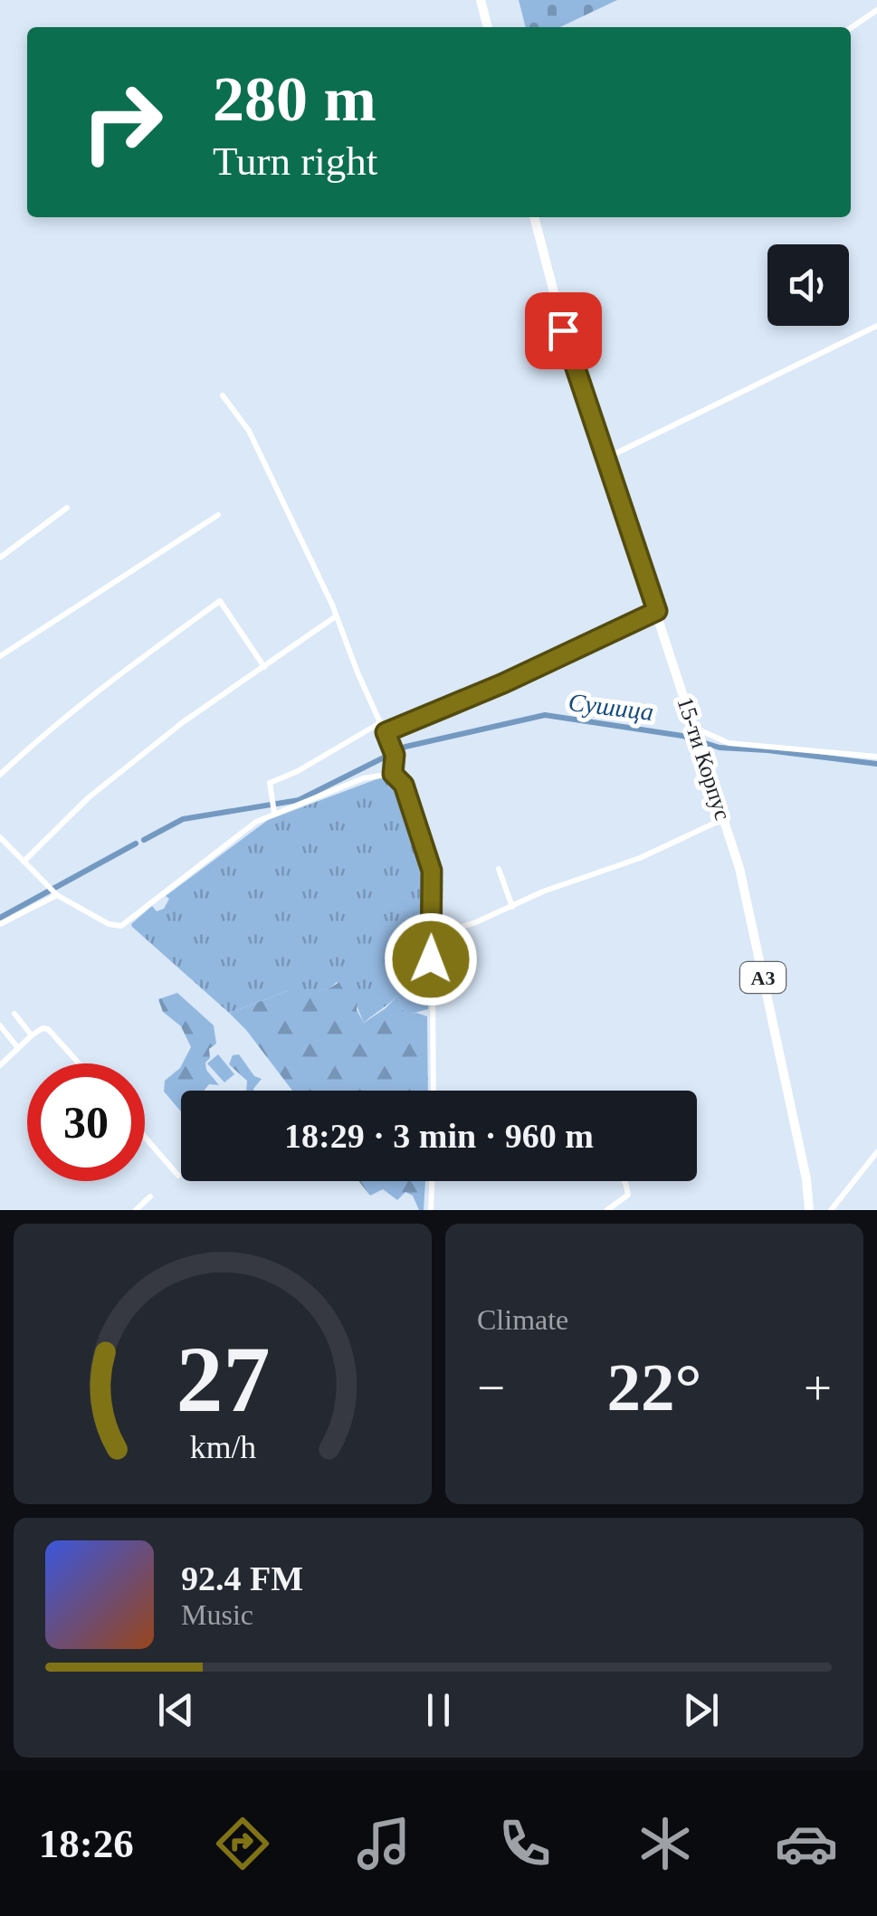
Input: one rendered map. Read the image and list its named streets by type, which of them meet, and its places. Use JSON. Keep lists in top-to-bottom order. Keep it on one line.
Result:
{"streets":{"main road":["15-ти Корпус","A3"]},"water":["Сушица"],"page":{"turn":["280 m","Turn right"],"limit":"30","trip":"18:29 · 3 min · 960 m","tile":"Climate","heat":["−","22°","+"],"song":["92.4 FM","Music"],"tabs":"18:26","gauge":["27","km/h"]}}
